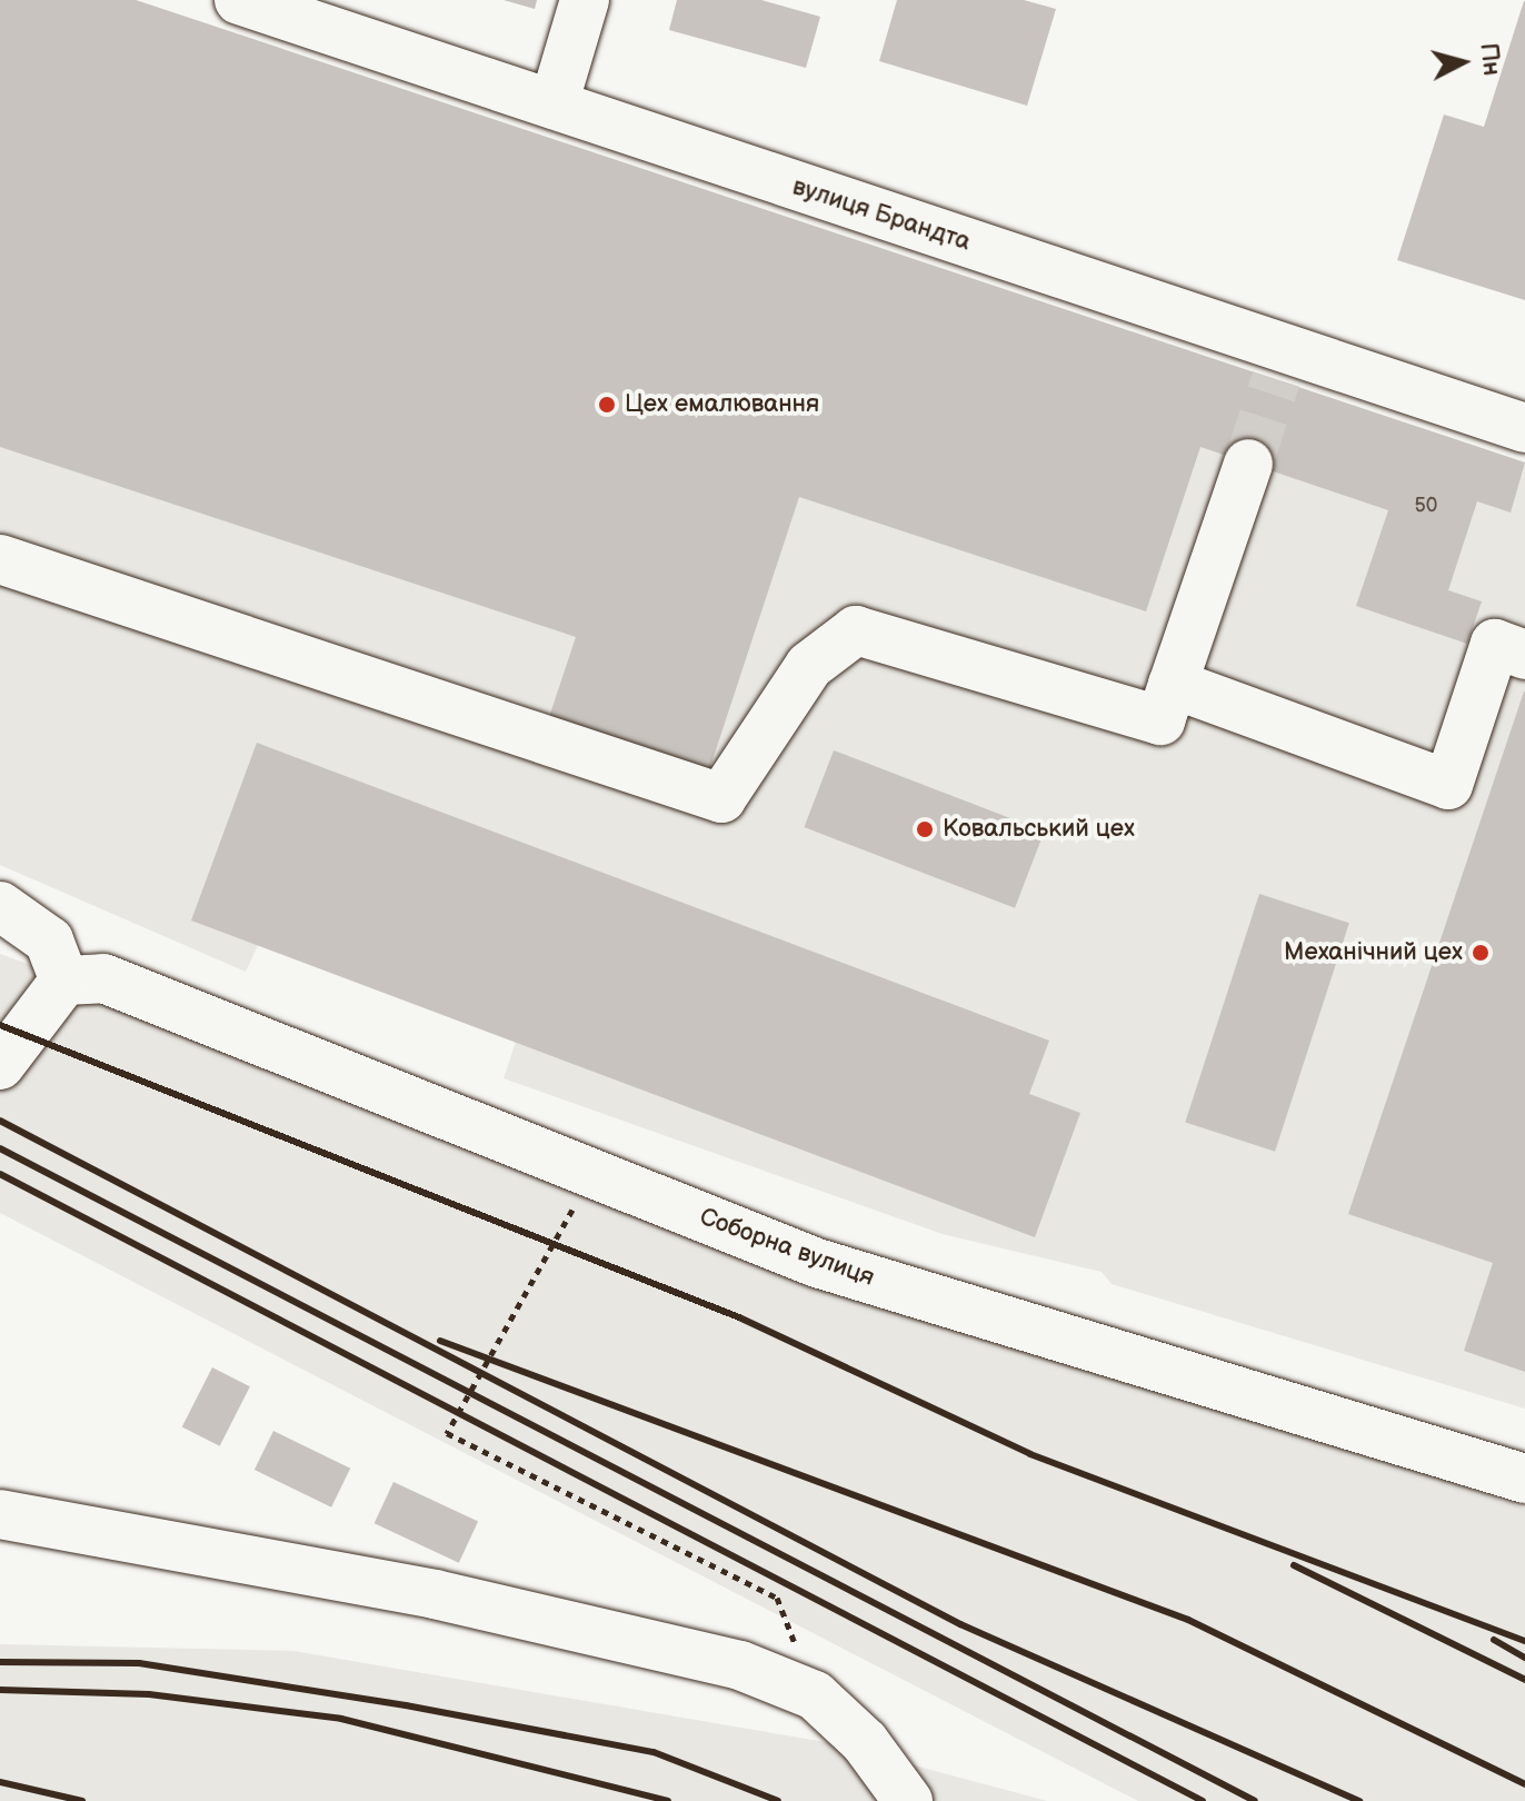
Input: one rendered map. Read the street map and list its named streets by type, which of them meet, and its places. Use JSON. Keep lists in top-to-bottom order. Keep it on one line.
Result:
{"streets":{"main road":["вулиця Брандта","Соборна вулиця"]},"places":["Цех емалювання","Ковальський цех","Механічний цех"],"house_numbers":["50"],"north":"right"}
